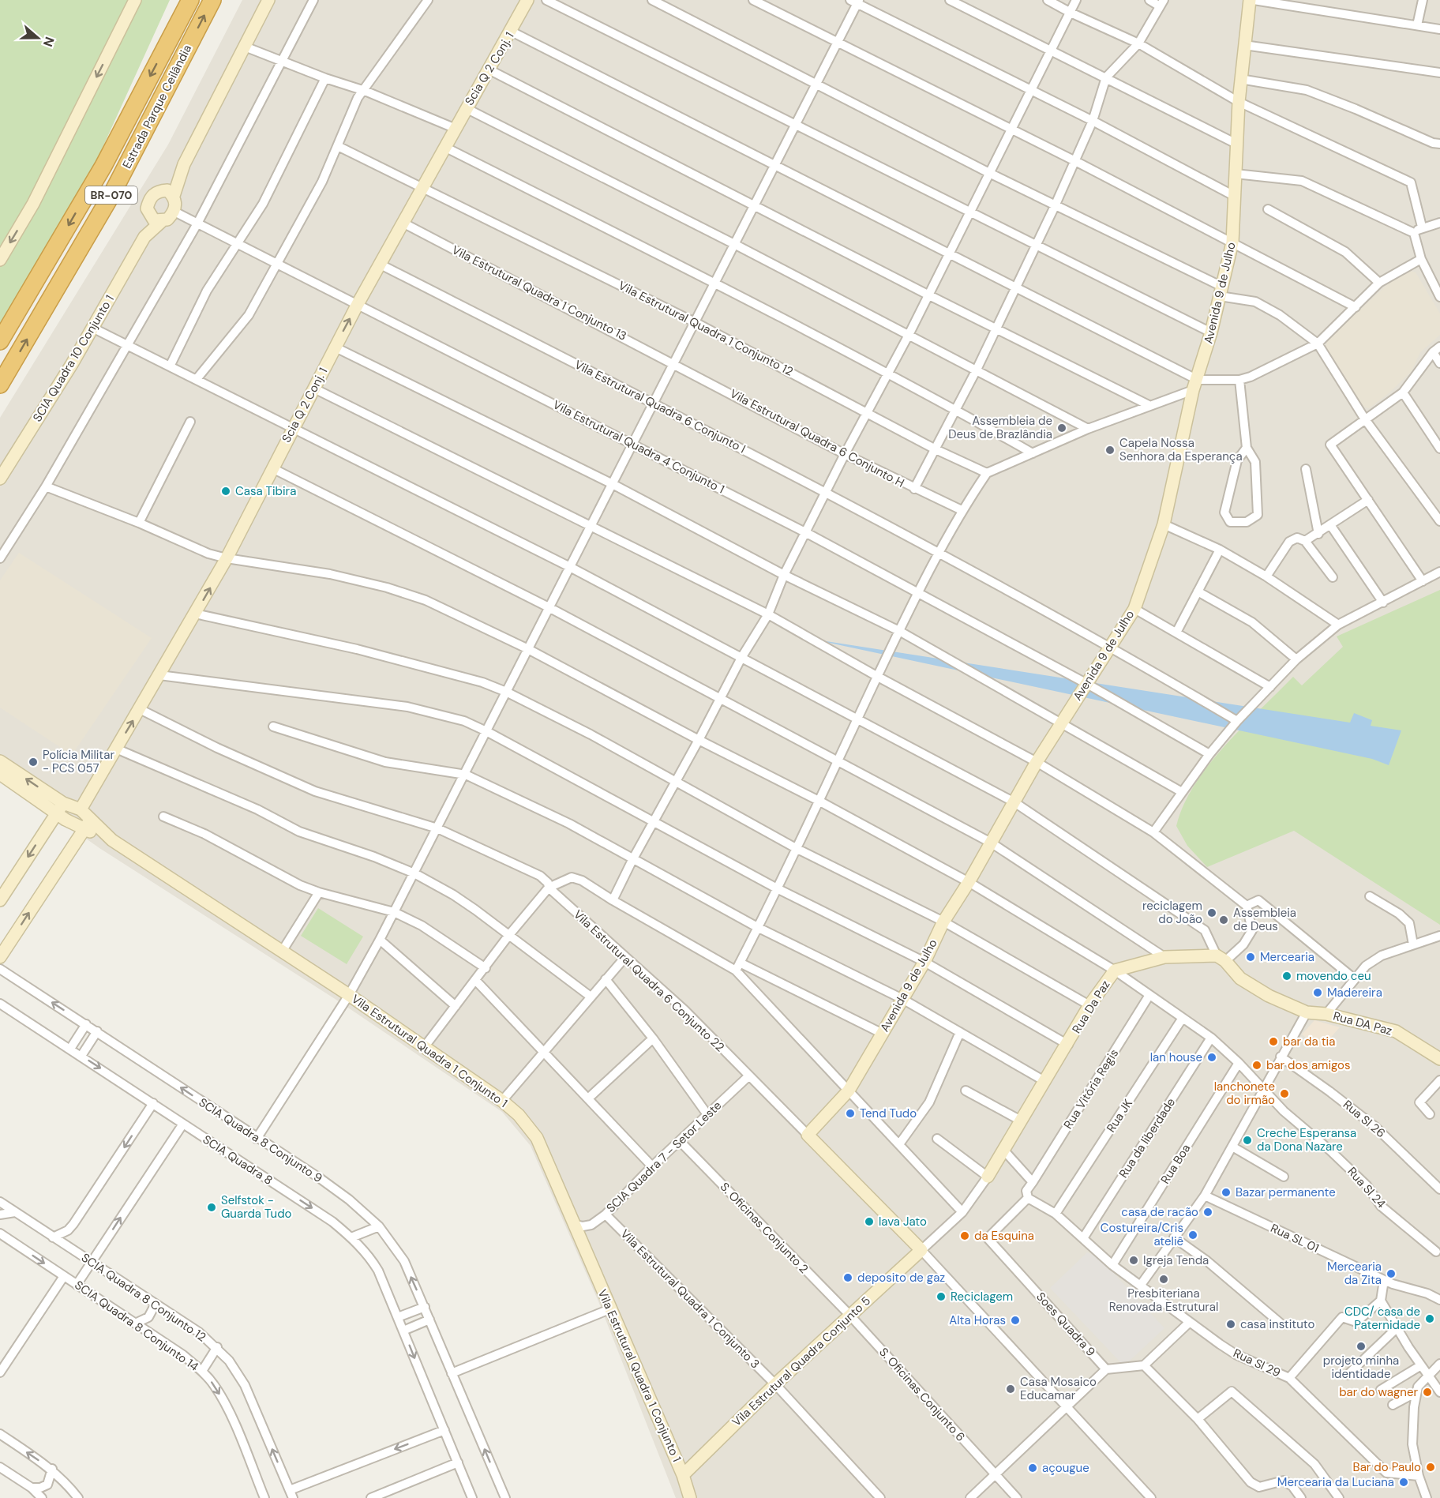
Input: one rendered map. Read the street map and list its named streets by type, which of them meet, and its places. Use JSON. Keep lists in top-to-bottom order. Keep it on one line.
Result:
{"streets":{"highway":["Estrada Parque Ceilândia","BR-070"],"street":["Scia Q 2 Conj. 1","Vila Estrutural Quadra 1 Conjunto 13","Avenida 9 de Julho","Vila Estrutural Quadra 1 Conjunto 12","SCIA Quadra 10 Conjunto 1","Vila Estrutural Quadra 6 Conjunto I","Vila Estrutural Quadra 6 Conjunto H","Vila Estrutural Quadra 4 Conjunto 1","Vila Estrutural Quadra 6 Conjunto 22","Rua Da Paz","Rua DA Paz","Vila Estrutural Quadra 1 Conjunto 1","Rua Vitória Regis","Rua JK","Rua Sl 26","Rua da liberdade","SCIA Quadra 8 Conjunto 9","SCIA Quadra 7 - Setor Leste","SCIA Quadra 8","Rua Boa","Rua Sl 24","S. Oficinas Conjunto 2","Rua SL 01","SCIA Quadra 8 Conjunto 12","Vila Estrutural Quadra 1 Conjunto 3","Soes Quadra 9","SCIA Quadra 8 Conjunto 14","Vila Estrutural Quadra Conjunto 5","Rua Sl 29","S. Oficinas Conjunto 6"]},"crossings":[["Scia Q 2 Conj. 1","Vila Estrutural Quadra 1 Conjunto 13"],["Scia Q 2 Conj. 1","Vila Estrutural Quadra 1 Conjunto 12"],["Scia Q 2 Conj. 1","Vila Estrutural Quadra 6 Conjunto I"],["Scia Q 2 Conj. 1","Vila Estrutural Quadra 4 Conjunto 1"],["Scia Q 2 Conj. 1","Vila Estrutural Quadra 6 Conjunto 22"],["Scia Q 2 Conj. 1","Rua Sl 24"],["Vila Estrutural Quadra 1 Conjunto 13","Vila Estrutural Quadra 6 Conjunto H"],["Avenida 9 de Julho","Vila Estrutural Quadra 6 Conjunto I"],["Avenida 9 de Julho","Vila Estrutural Quadra 4 Conjunto 1"],["Avenida 9 de Julho","Vila Estrutural Quadra 6 Conjunto 22"],["Avenida 9 de Julho","Rua Sl 24"],["SCIA Quadra 10 Conjunto 1","Vila Estrutural Quadra 4 Conjunto 1"],["Vila Estrutural Quadra 6 Conjunto 22","SCIA Quadra 7 - Setor Leste"],["Rua Da Paz","Rua Sl 24"],["Vila Estrutural Quadra 1 Conjunto 1","SCIA Quadra 7 - Setor Leste"],["Vila Estrutural Quadra 1 Conjunto 1","Vila Estrutural Quadra Conjunto 5"],["Rua Vitória Regis","Rua Sl 24"],["Rua Vitória Regis","Soes Quadra 9"],["Rua Vitória Regis","Rua Sl 29"],["Rua JK","Rua Sl 24"],["Rua JK","Rua Sl 29"],["Rua da liberdade","Rua Sl 24"],["Rua da liberdade","Rua Sl 29"],["SCIA Quadra 7 - Setor Leste","S. Oficinas Conjunto 2"],["SCIA Quadra 7 - Setor Leste","Vila Estrutural Quadra 1 Conjunto 3"],["Rua Boa","Rua Sl 24"],["Rua Boa","Rua Sl 29"],["S. Oficinas Conjunto 2","Vila Estrutural Quadra Conjunto 5"],["S. Oficinas Conjunto 2","S. Oficinas Conjunto 6"],["Vila Estrutural Quadra 1 Conjunto 3","Vila Estrutural Quadra Conjunto 5"],["Soes Quadra 9","Rua Sl 29"],["Vila Estrutural Quadra Conjunto 5","S. Oficinas Conjunto 6"]],"one_way":["SCIA Quadra 8 Conjunto 9","SCIA Quadra 8","SCIA Quadra 8 Conjunto 12","SCIA Quadra 8 Conjunto 14"],"places":["Assembleia de Deus de Brazlândia","Capela Nossa Senhora da Esperança","Casa Tibira","Polícia Militar - PCS 057","reciclagem do João","Assembleia de Deus","Mercearia","movendo ceu","Madereira","bar da tia","lan house","bar dos amigos","lanchonete do irmão","Tend Tudo","Creche Esperansa da Dona Nazare","Bazar permanente","Selfstok - Guarda Tudo","casa de racão","lava Jato","Costureira/Cris ateliê","da Esquina","Igreja Tenda","Mercearia da Zita","deposito de gaz","Presbiteriana Renovada Estrutural","Reciclagem","CDC/ casa de Paternidade","Alta Horas","casa instituto","projeto minha identidade","Casa Mosaico Educamar","bar do wagner","Bar do Paulo","açougue","Mercearia da Luciana"],"north":"right"}
